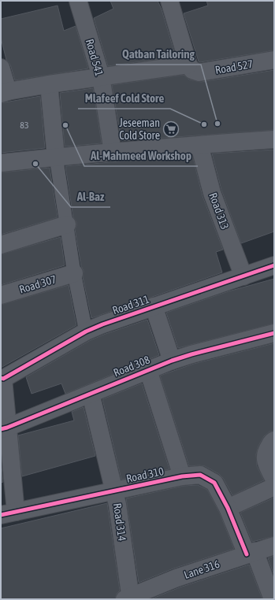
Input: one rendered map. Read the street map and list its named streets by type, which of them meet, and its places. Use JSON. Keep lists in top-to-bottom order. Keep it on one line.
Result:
{"streets":{"street":["Road 541","Road 527","Road 313","Road 307","Road 311","Road 308","Road 310","Road 314","Lane 316"]},"crossings":[["Road 313","Road 311"],["Road 311","Road 310"],["Road 308","Road 310"],["Road 308","Road 314"],["Road 310","Road 314"],["Road 310","Lane 316"],["Road 314","Lane 316"]],"places":{"other":["Qatban Tailoring","Mlafeef Cold Store","Al-Mahmeed Workshop","Al-Baz"],"supermarket":["Jeseeman Cold Store"]},"house_numbers":["83"]}
